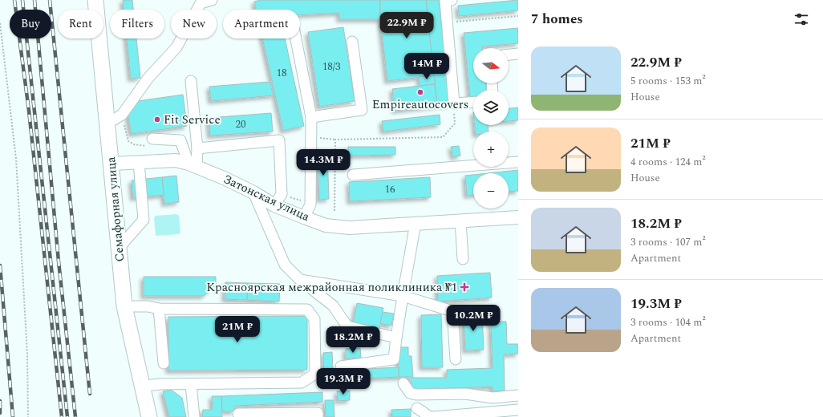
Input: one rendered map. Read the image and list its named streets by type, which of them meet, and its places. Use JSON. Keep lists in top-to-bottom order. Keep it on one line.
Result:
{"streets":{"highway":["Семафорная улица"],"main road":["Затонская улица"]},"crossings":[["Затонская улица","Семафорная улица"]],"places":{"other":["Empireautocovers","Fit Service"],"health":["Красноярская межрайонная поликлиника №1"]},"house_numbers":["18/3","18","20","16"],"north":"right","page":{"heading":"7 homes","chip":["Buy","Rent","Filters","New","Apartment"],"price":["22.9M ₽","14M ₽","14.3M ₽","10.2M ₽","21M ₽","18.2M ₽","19.3M ₽"],"list":[{"name":"22.9M ₽","note":"5 rooms · 153 m² · House"},{"name":"21M ₽","note":"4 rooms · 124 m² · House"},{"name":"18.2M ₽","note":"3 rooms · 107 m² · Apartment"},{"name":"19.3M ₽","note":"3 rooms · 104 m² · Apartment"}],"map_buttons":["+","−"]}}
